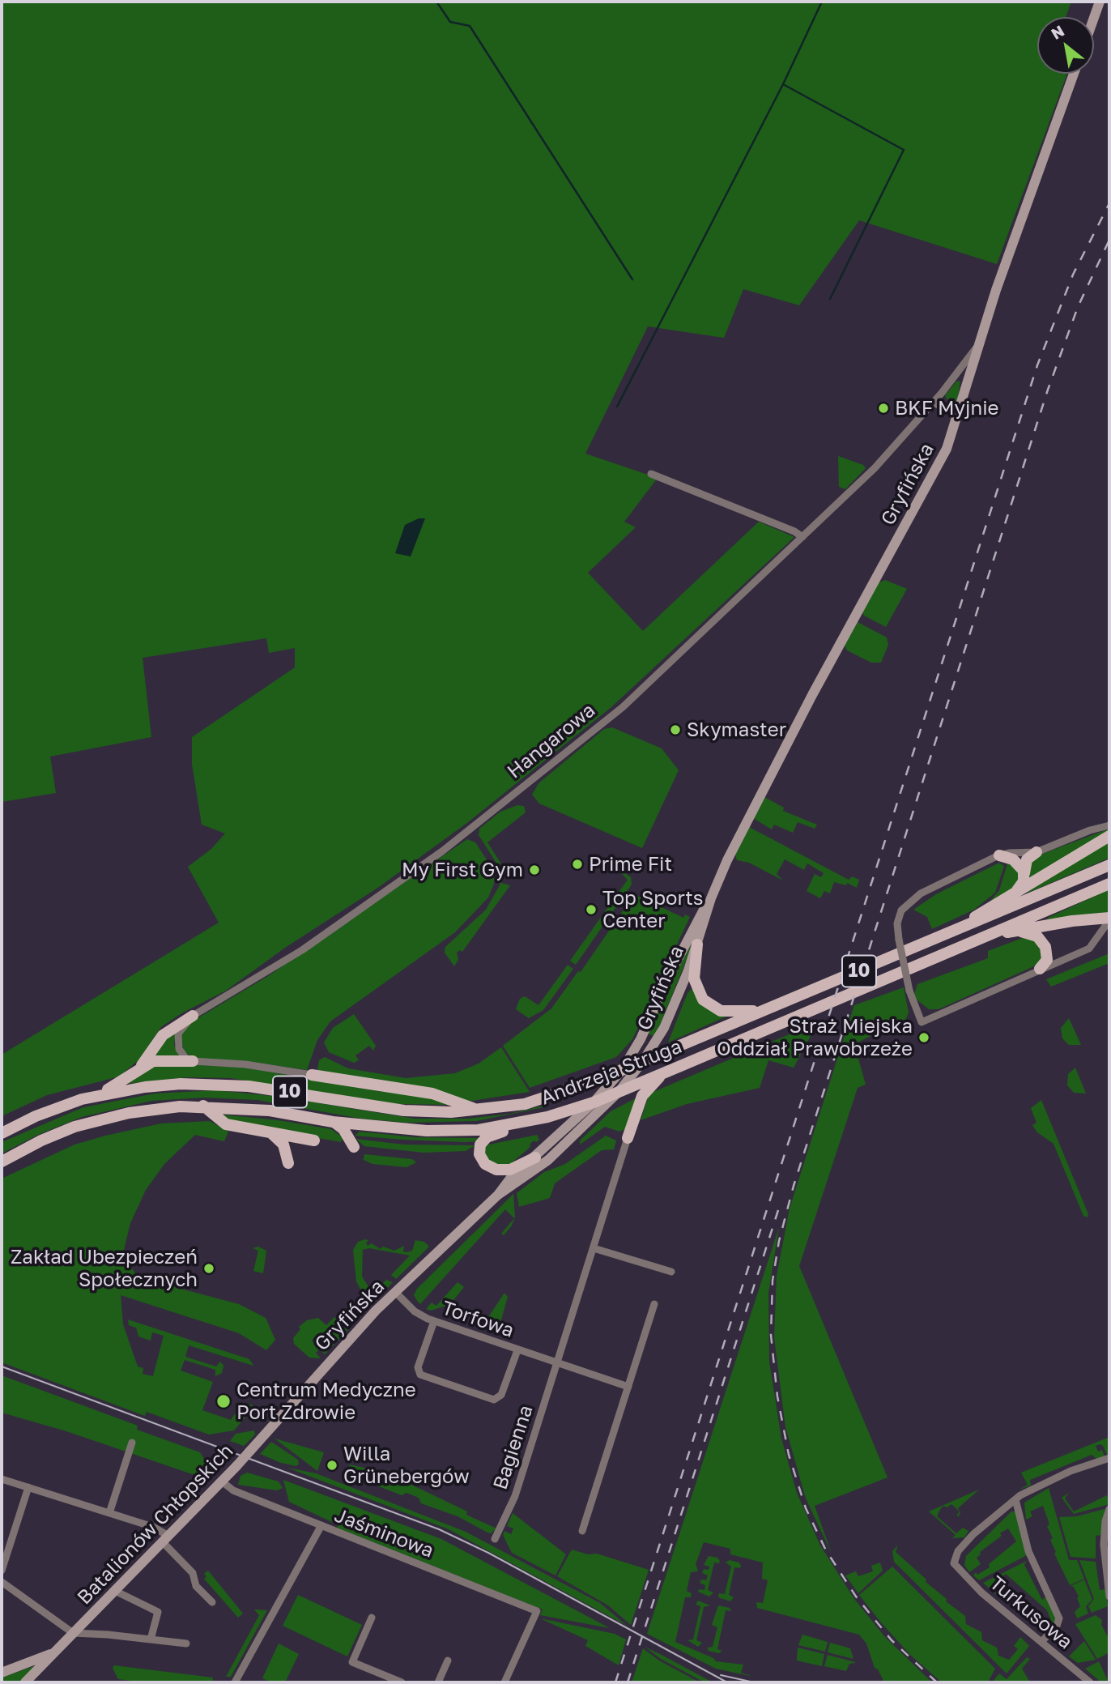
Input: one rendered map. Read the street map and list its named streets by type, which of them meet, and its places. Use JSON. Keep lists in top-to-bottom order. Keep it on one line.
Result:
{"streets":{"main road":["10","Andrzeja Struga"],"street":["Gryfińska","Hangarowa","Torfowa","Bagienna","Batalionów Chłopskich","Jaśminowa","Turkusowa"]},"crossings":[["Gryfińska","Hangarowa"],["Gryfińska","Andrzeja Struga"],["Gryfińska","Torfowa"],["Gryfińska","Batalionów Chłopskich"],["10","Andrzeja Struga"],["Torfowa","Bagienna"],["Batalionów Chłopskich","Jaśminowa"]],"places":["BKF Myjnie","Skymaster","Prime Fit","My First Gym","Top Sports Center","Straż Miejska Oddział Prawobrzeże","Zakład Ubezpieczeń Społecznych","Centrum Medyczne Port Zdrowie","Willa Grünebergów"],"north":"top left"}
